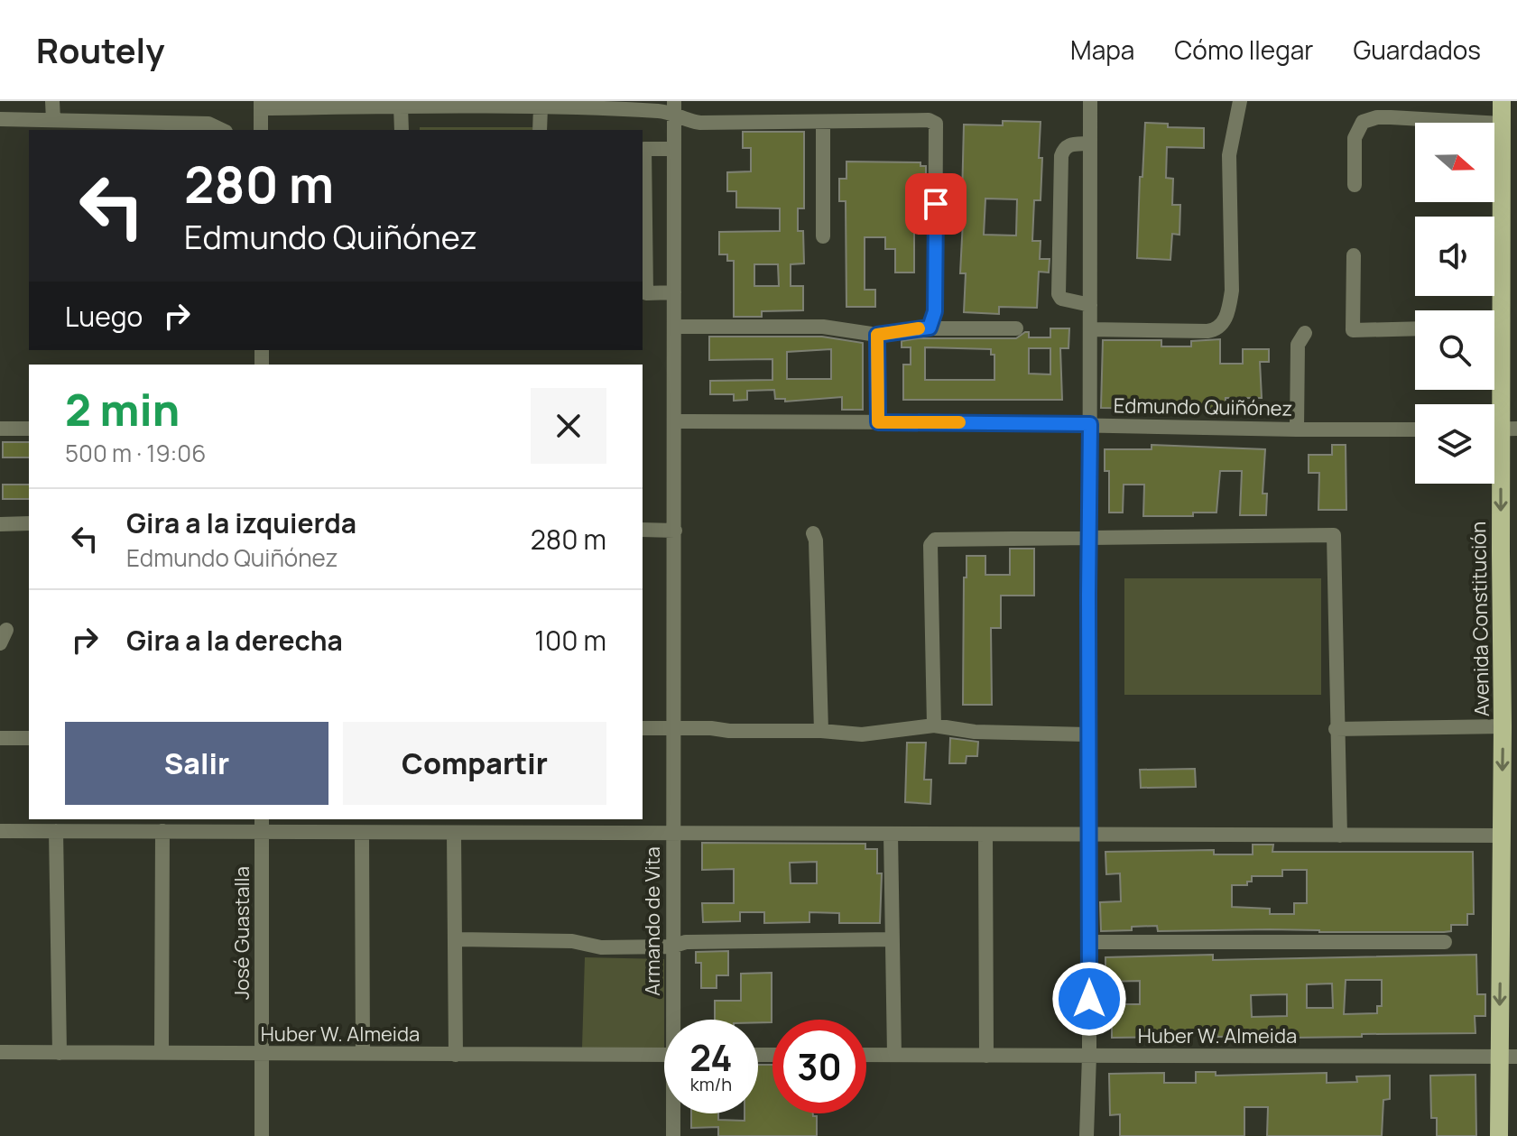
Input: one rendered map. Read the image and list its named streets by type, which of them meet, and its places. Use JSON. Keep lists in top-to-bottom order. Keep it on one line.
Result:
{"streets":{"main road":["Avenida Constitución"],"street":["Edmundo Quiñónez","Armando de Vita","José Guastalla","Huber W. Almeida"]},"crossings":[["Edmundo Quiñónez","Armando de Vita"],["Avenida Constitución","Huber W. Almeida"],["José Guastalla","Huber W. Almeida"]],"one_way":["Avenida Constitución"],"north":"right","page":{"header":"Routely","nav":["Mapa","Cómo llegar","Guardados"],"turn":["280 m","Edmundo Quiñónez"],"then":"Luego","heading":["2 min","500 m · 19:06"],"list":[{"name":"Gira a la izquierda","note":"Edmundo Quiñónez","value":"280 m"},{"name":"Gira a la derecha","value":"100 m"}],"buttons":["Salir","Compartir"],"speed":"24 km/h","limit":"30"}}
